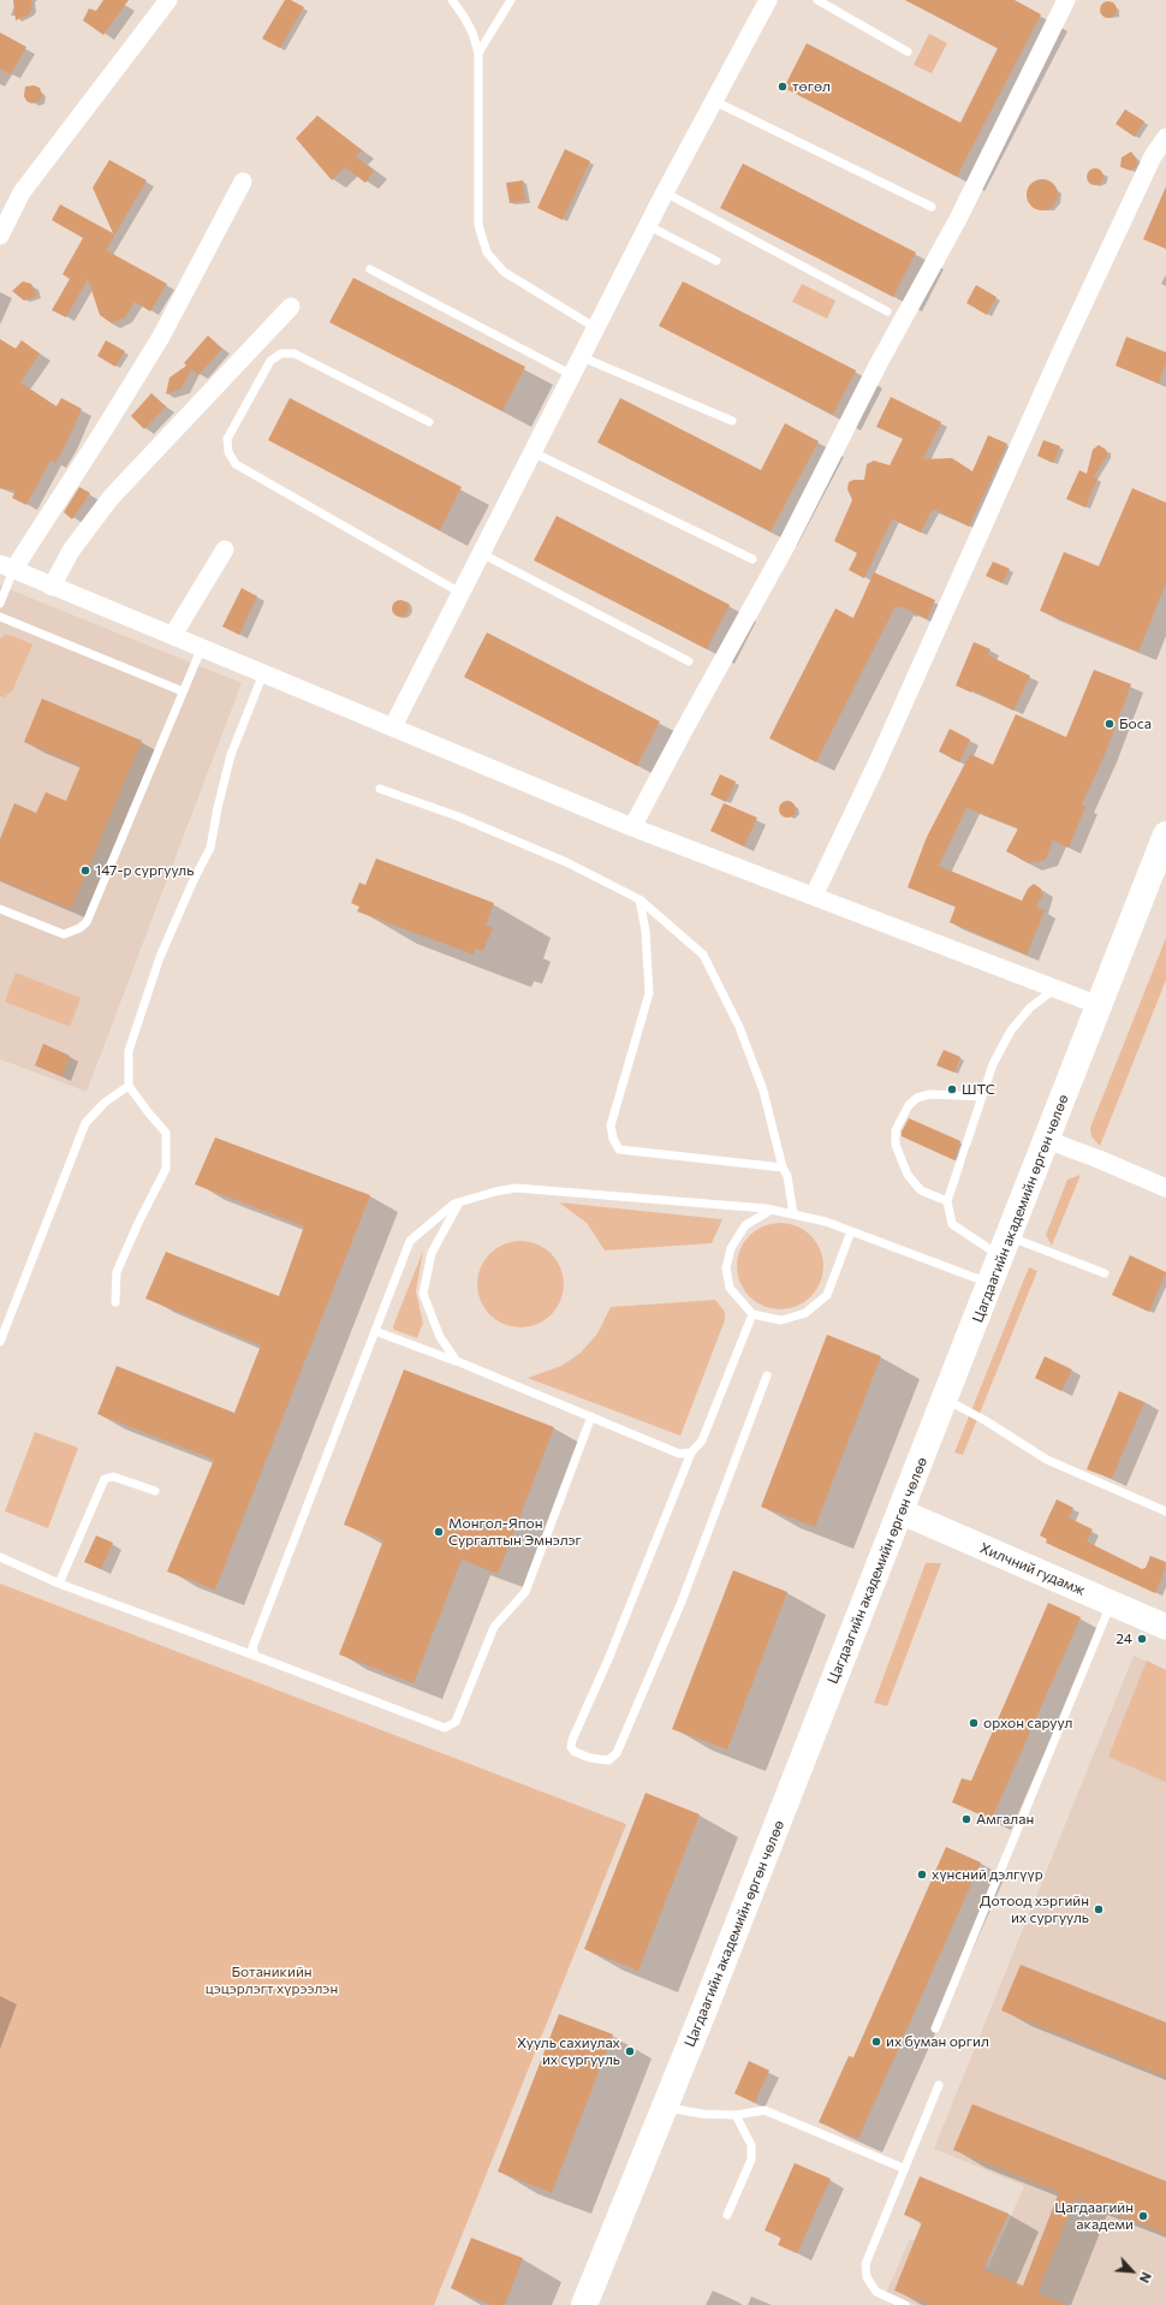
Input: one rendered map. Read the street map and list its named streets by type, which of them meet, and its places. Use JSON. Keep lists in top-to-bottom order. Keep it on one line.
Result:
{"streets":{"highway":["Цагдаагийн академийн өргөн чөлөө"],"main road":["Хилчний гудамж"]},"crossings":[["Цагдаагийн академийн өргөн чөлөө","Хилчний гудамж"]],"parks":["Ботаникийн цэцэрлэгт хүрээлэн"],"places":["төгөл","Боса","147-р сургууль","ШТС","Монгол-Япон Сургалтын Эмнэлэг","24","орхон саруул","Амгалан","хүнсний дэлгүүр","Дотоод хэргийн их сургууль","их буман оргил","Хууль сахиулах их сургууль","Цагдаагийн академи"],"north":"bottom right"}
